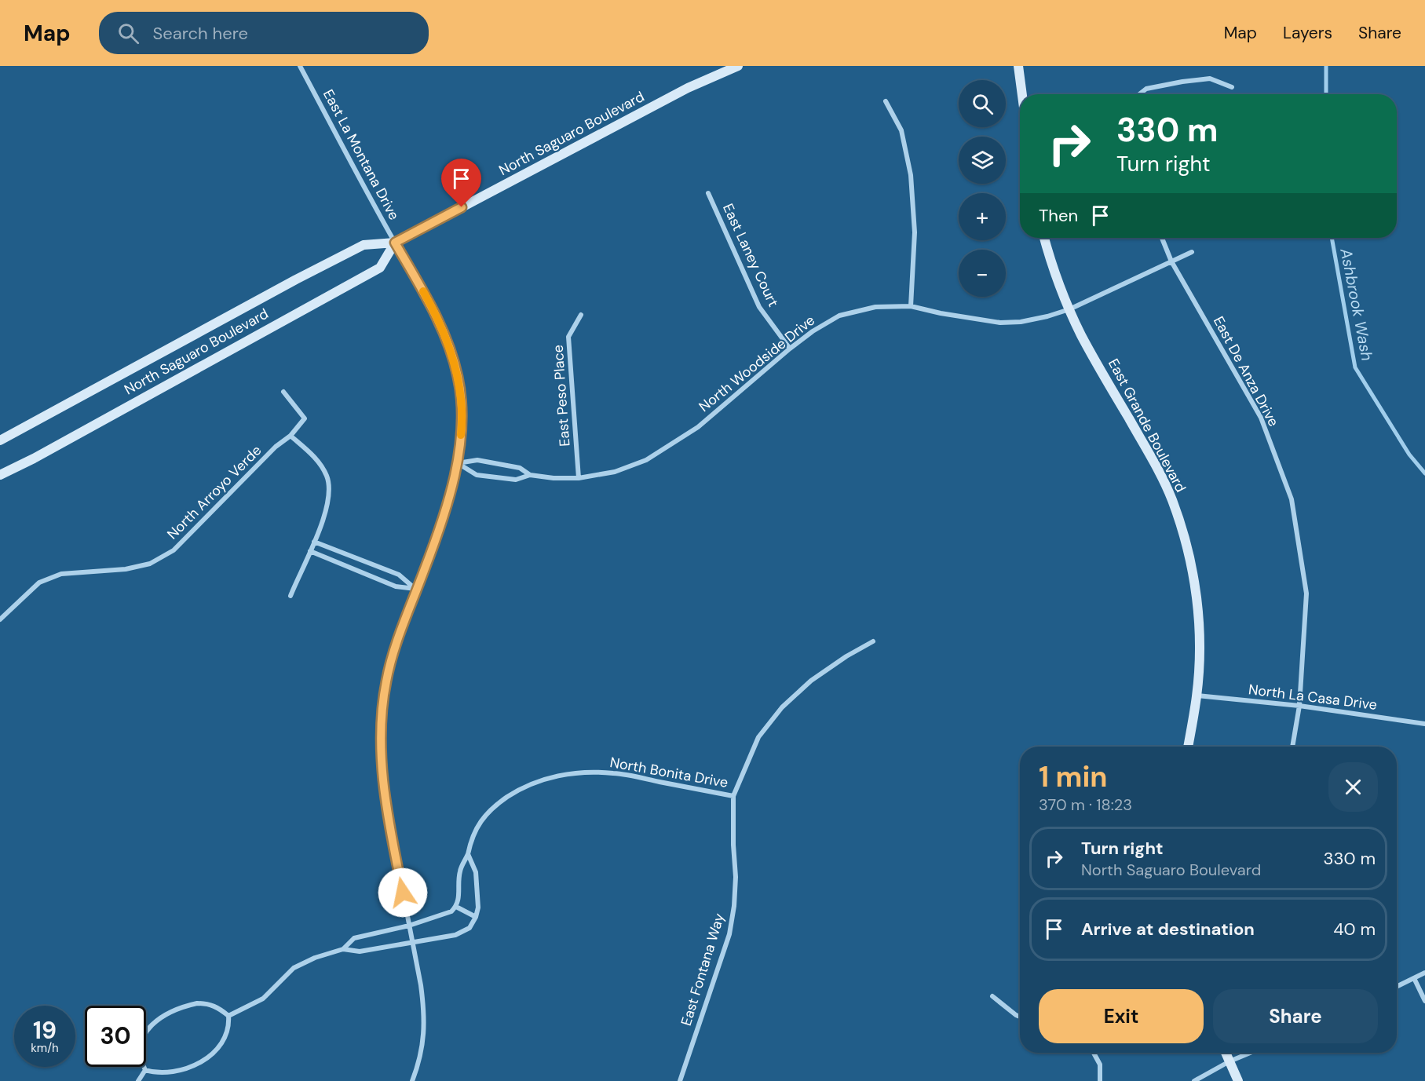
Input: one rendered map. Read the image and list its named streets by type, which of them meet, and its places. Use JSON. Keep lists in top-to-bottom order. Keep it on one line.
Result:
{"streets":{"main road":["North Saguaro Boulevard","East Grande Boulevard"],"street":["East La Montana Drive","East Laney Court","North Woodside Drive","East De Anza Drive","East Peso Place","North Arroyo Verde","North La Casa Drive","North Bonita Drive","East Fontana Way"]},"crossings":[["North Saguaro Boulevard","East La Montana Drive"],["East La Montana Drive","North Woodside Drive"],["East Laney Court","North Woodside Drive"],["North Woodside Drive","East De Anza Drive"],["North Woodside Drive","East Peso Place"],["North Woodside Drive","East Grande Boulevard"],["East De Anza Drive","North La Casa Drive"],["East Grande Boulevard","North La Casa Drive"],["North Bonita Drive","East Fontana Way"]],"water":["Ashbrook Wash"],"page":{"header":"Map","search":"Search here","nav":["Map","Layers","Share"],"map_buttons":["+","−"],"turn":["330 m","Turn right"],"then":"Then","heading":["1 min","370 m · 18:23"],"list":[{"name":"Turn right","note":"North Saguaro Boulevard","value":"330 m"},{"name":"Arrive at destination","value":"40 m"}],"buttons":["Exit","Share"],"speed":"19 km/h","limit":"30"}}
